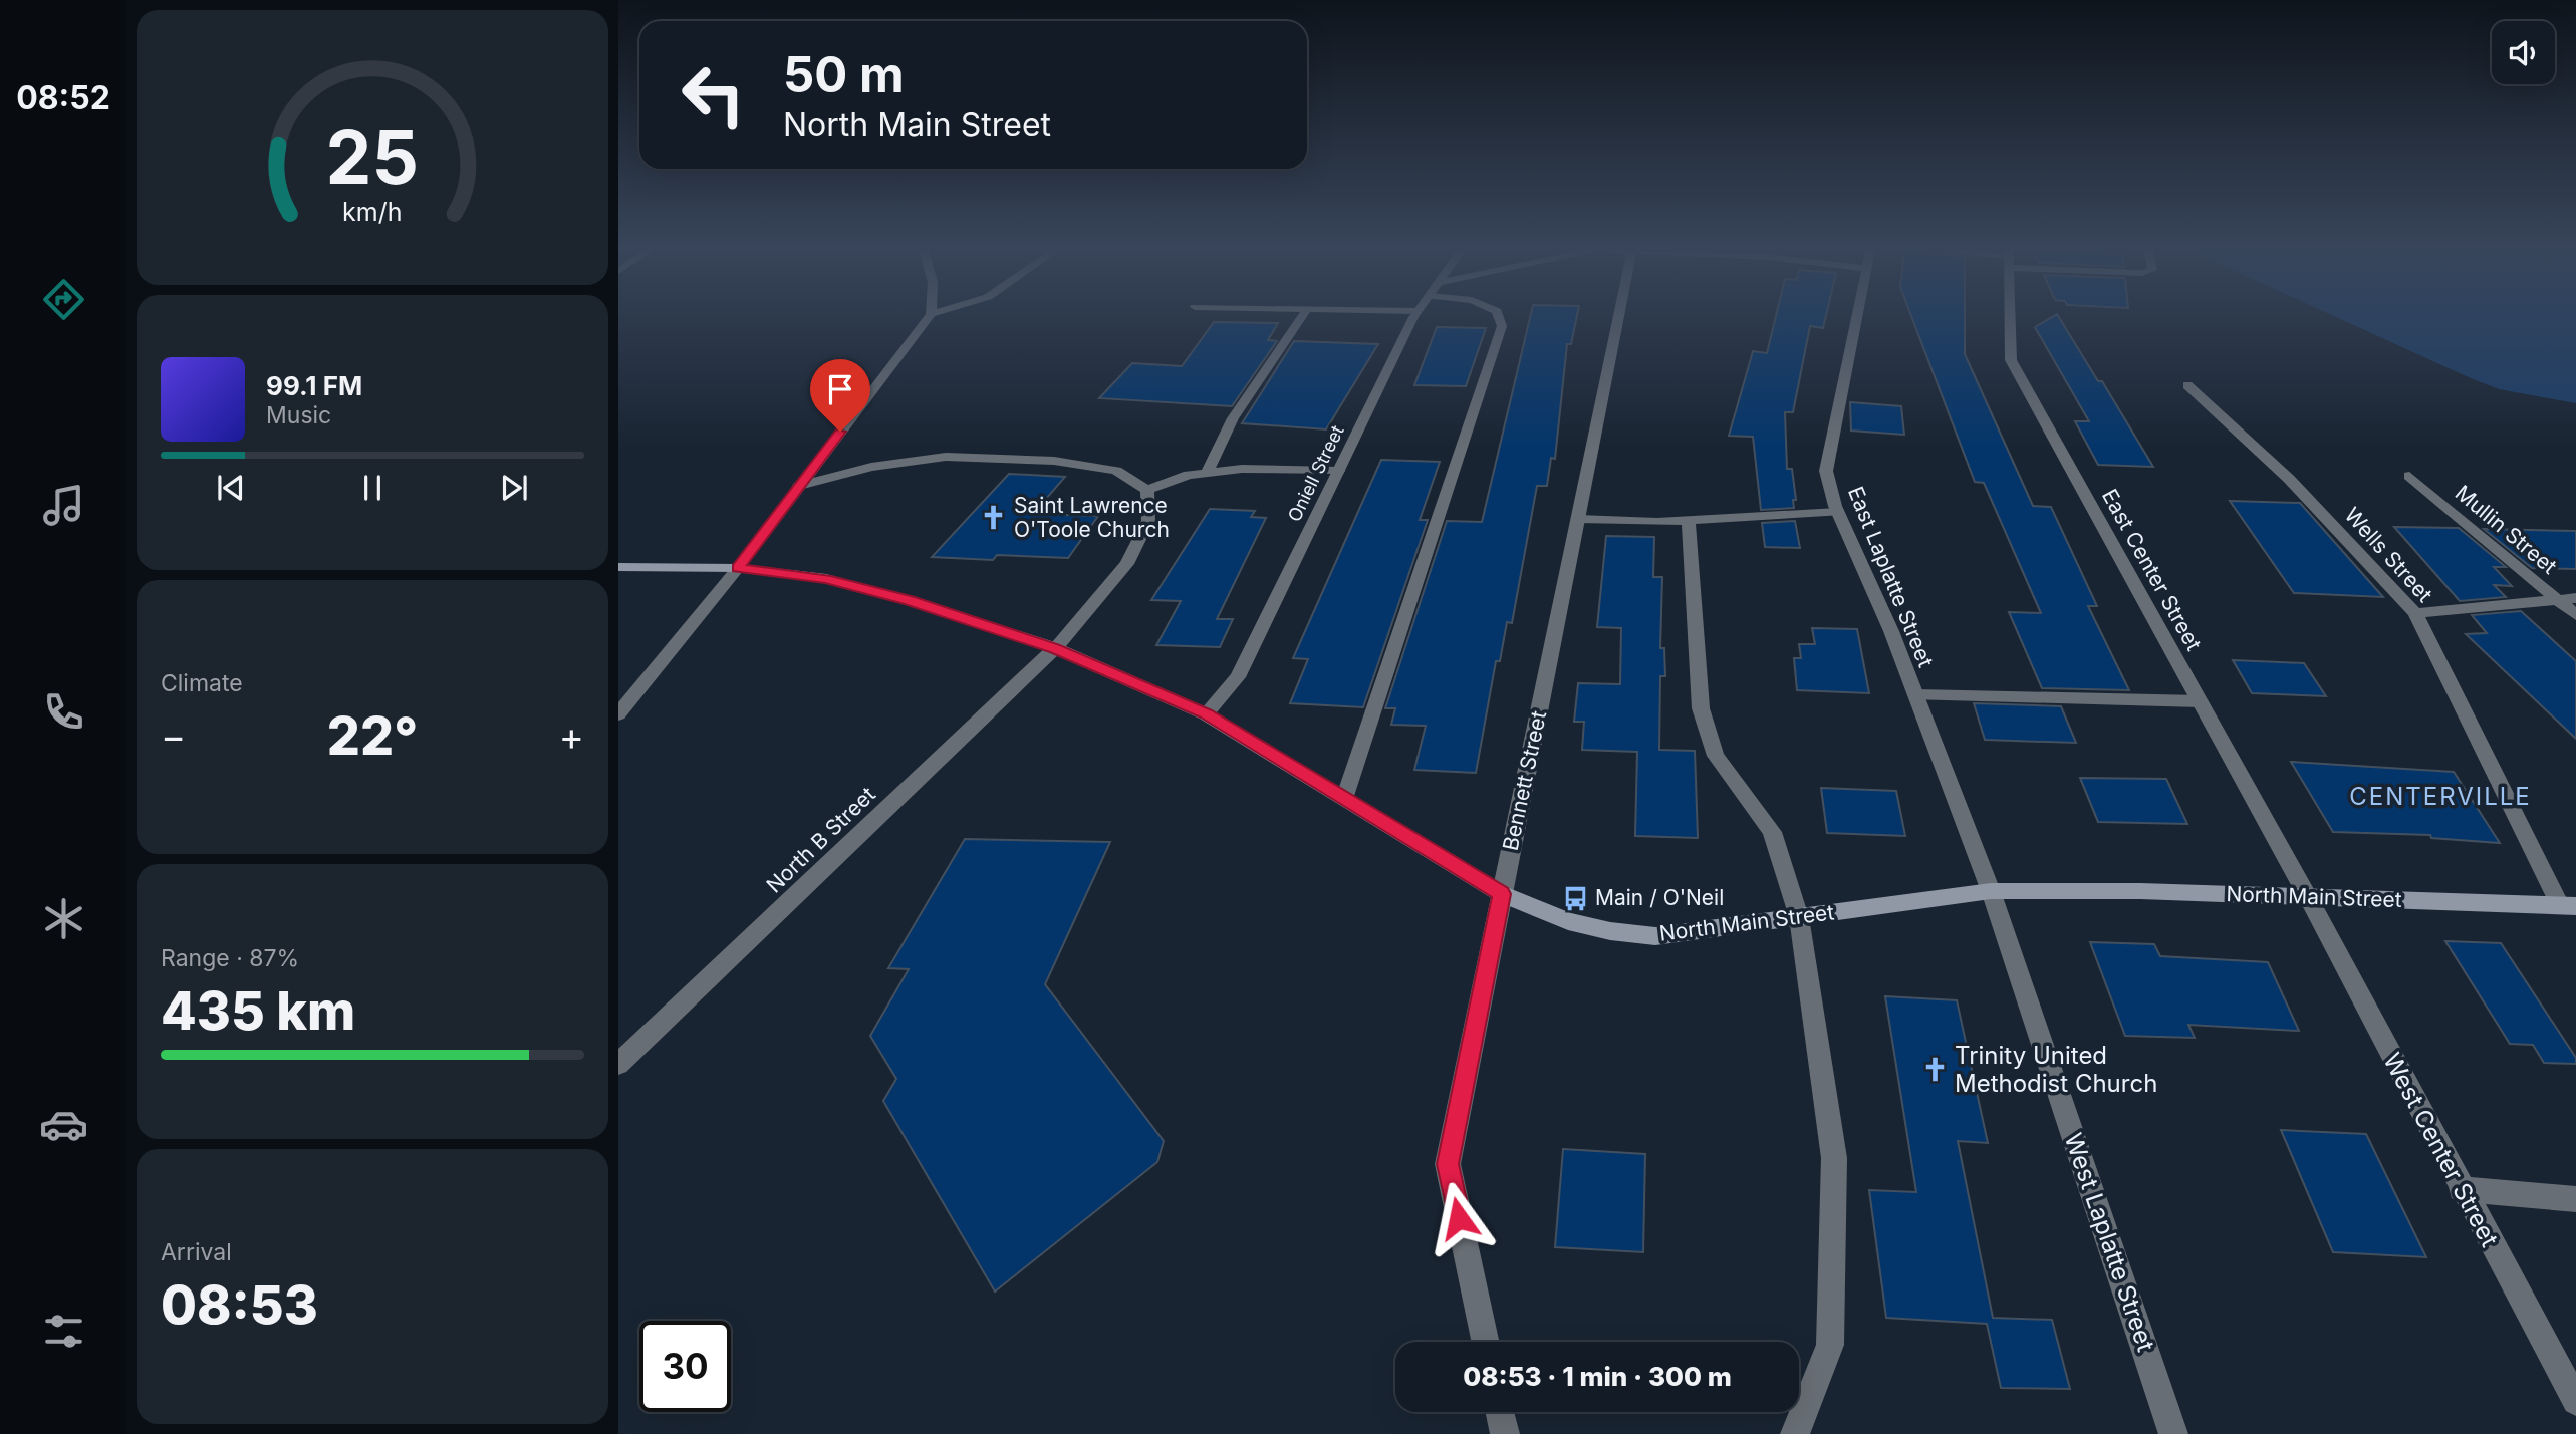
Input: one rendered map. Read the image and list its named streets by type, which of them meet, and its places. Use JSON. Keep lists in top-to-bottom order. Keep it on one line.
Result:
{"streets":{"main road":["North Main Street"],"street":["Oniell Street","Mullin Street","Wells Street","East Center Street","East Laplatte Street","Bennett Street","North B Street","West Center Street","West Laplatte Street"]},"crossings":[["Oniell Street","North Main Street"],["Wells Street","North Main Street"],["East Center Street","North Main Street"],["East Center Street","West Center Street"],["East Laplatte Street","North Main Street"],["East Laplatte Street","West Laplatte Street"],["Bennett Street","North Main Street"],["North B Street","North Main Street"],["North Main Street","West Center Street"],["North Main Street","West Laplatte Street"]],"districts":["CENTERVILLE"],"places":{"church":["Saint Lawrence O'Toole Church","Trinity United Methodist Church"],"bus stop":["Main / O'Neil"]},"page":{"tabs":"08:52","turn":["50 m","North Main Street"],"song":["99.1 FM","Music"],"tile":["Climate",["Range · 87%","435 km"],["Arrival","08:53"]],"heat":["−","22°","+"],"limit":"30","trip":"08:53 · 1 min · 300 m","gauge":["25","km/h"]}}
